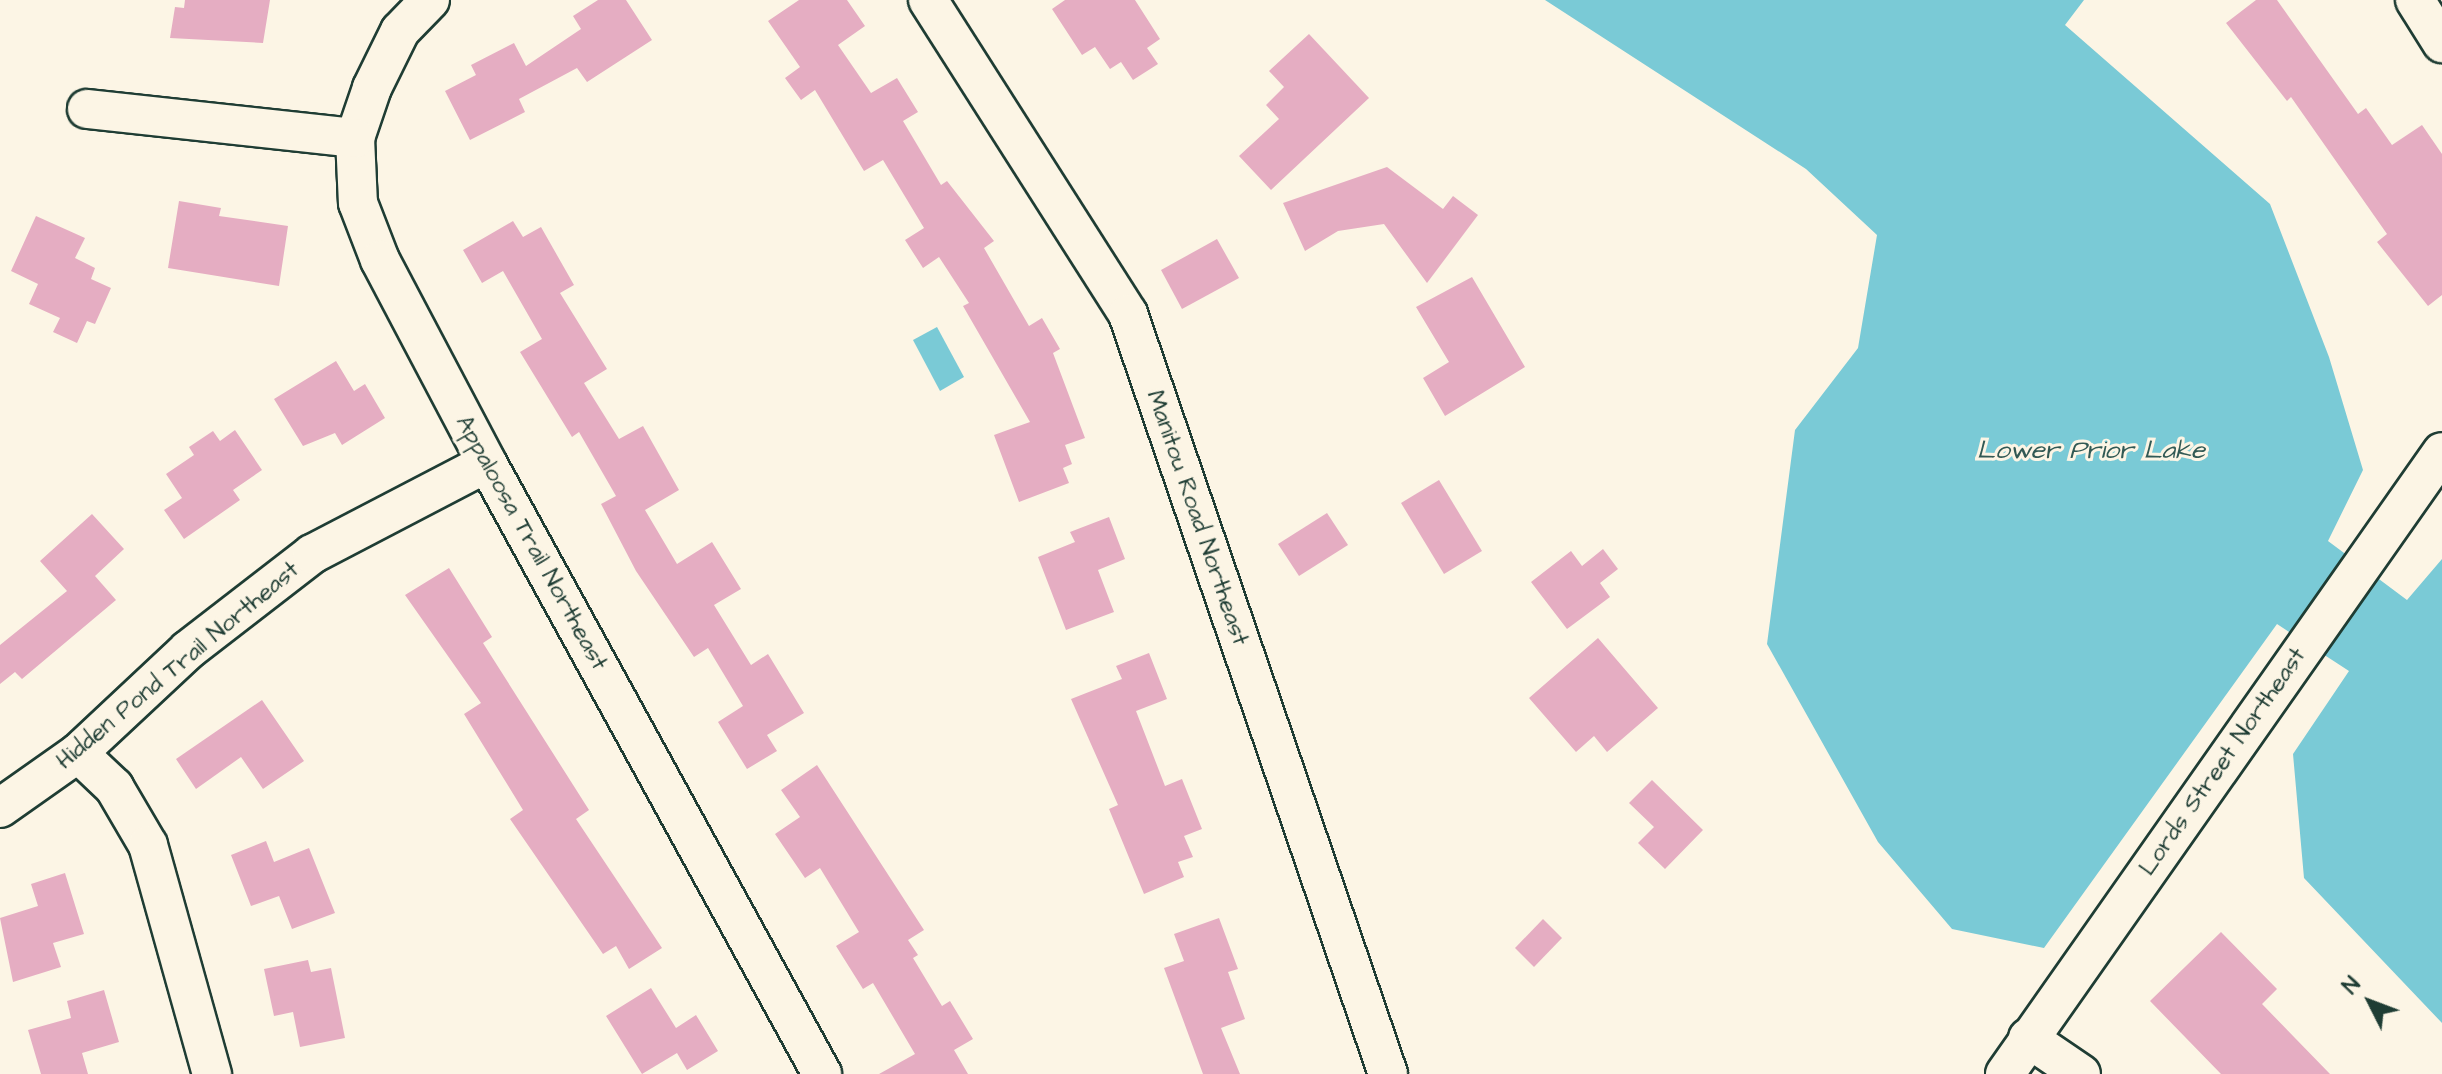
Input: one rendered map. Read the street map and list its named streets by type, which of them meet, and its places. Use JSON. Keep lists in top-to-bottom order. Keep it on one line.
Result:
{"streets":{"street":["Manitou Road Northeast","Appaloosa Trail Northeast","Hidden Pond Trail Northeast","Lords Street Northeast"]},"crossings":[["Appaloosa Trail Northeast","Hidden Pond Trail Northeast"]],"water":["Lower Prior Lake"],"north":"top left"}
